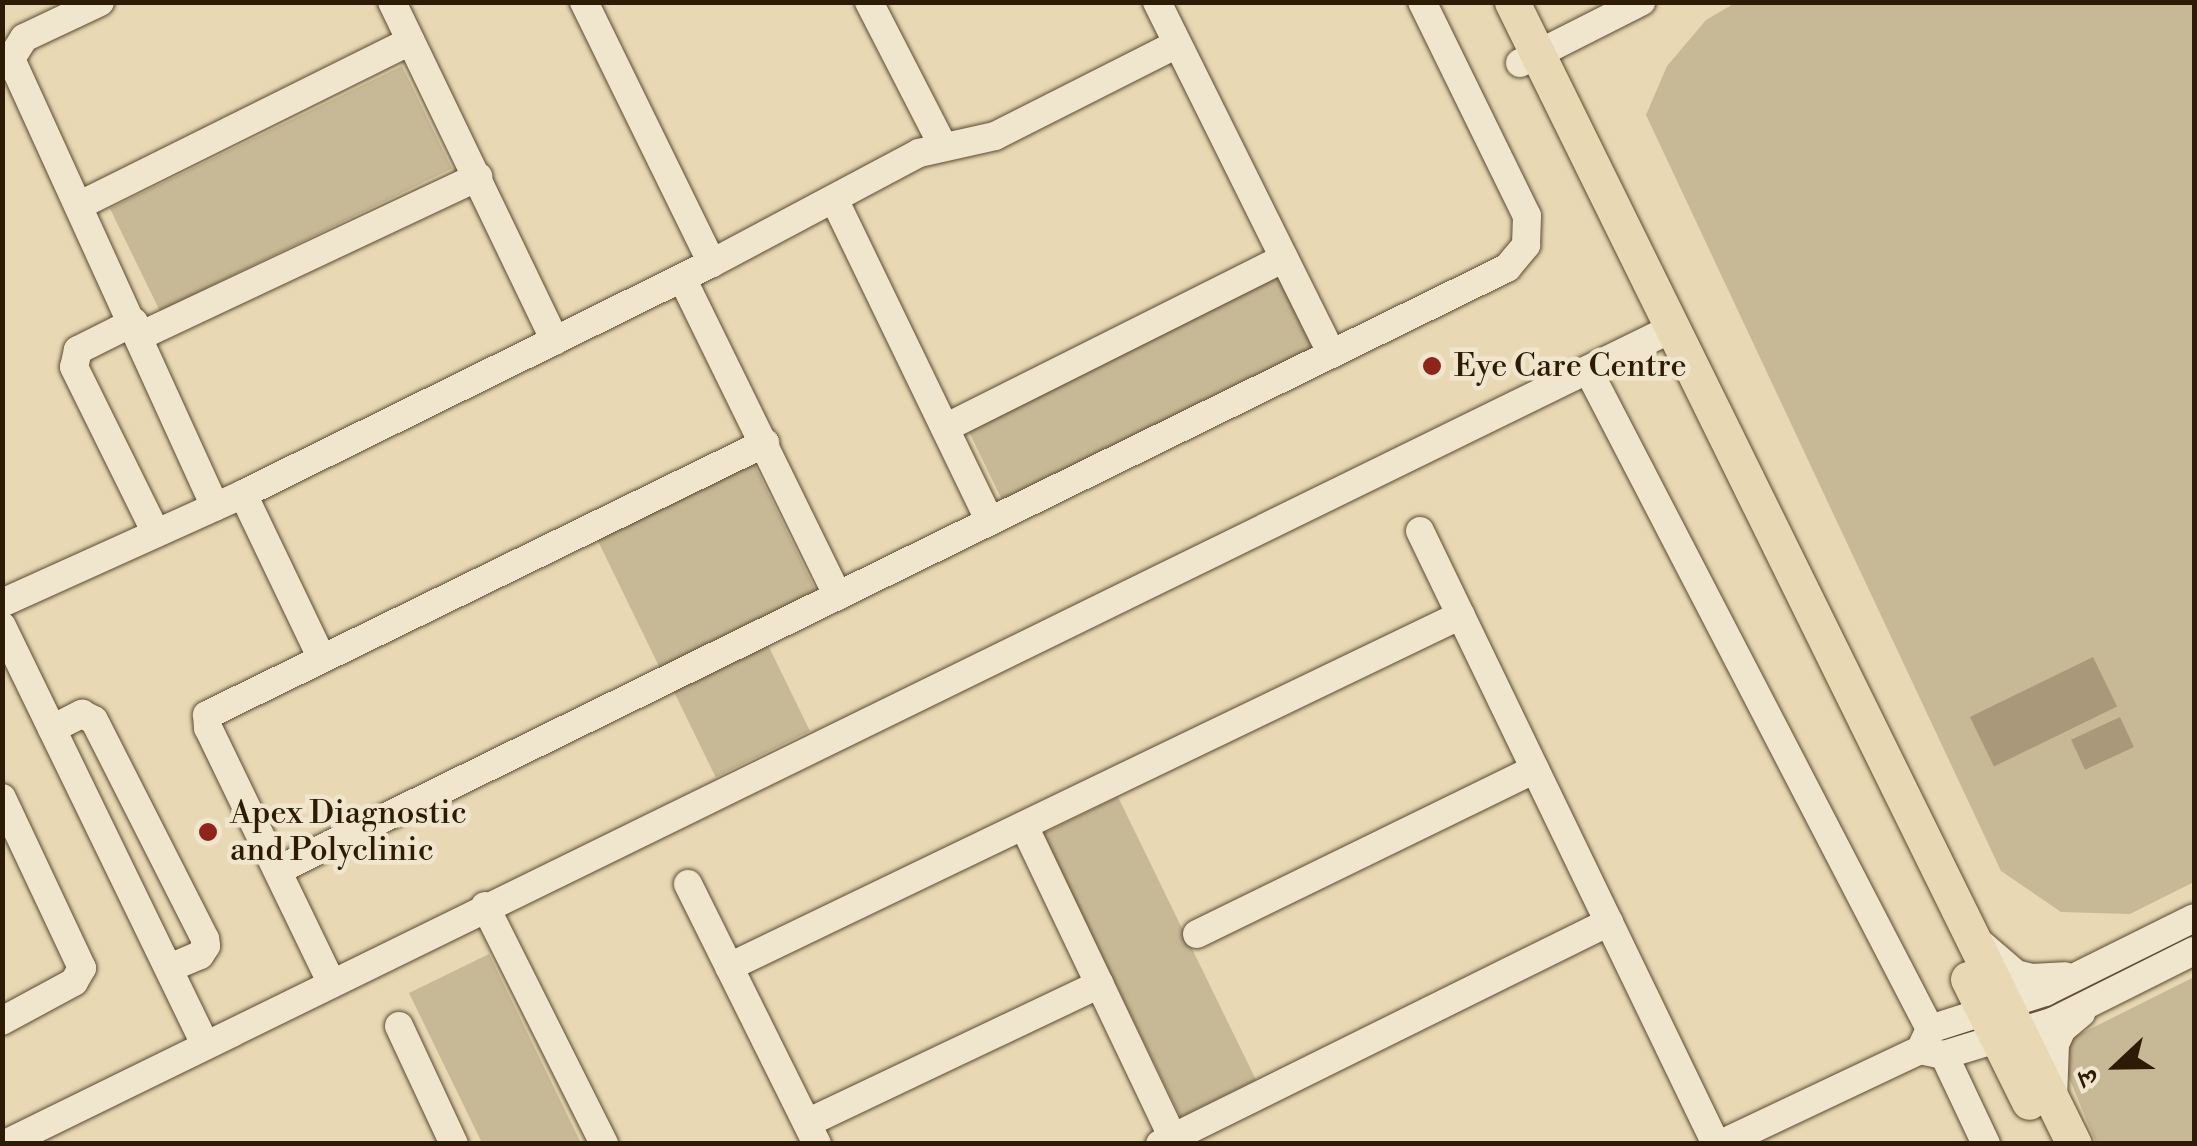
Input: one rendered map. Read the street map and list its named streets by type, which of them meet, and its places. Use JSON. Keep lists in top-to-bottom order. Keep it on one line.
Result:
{"places":["Eye Care Centre","Apex Diagnostic and Polyclinic"],"north":"left"}
